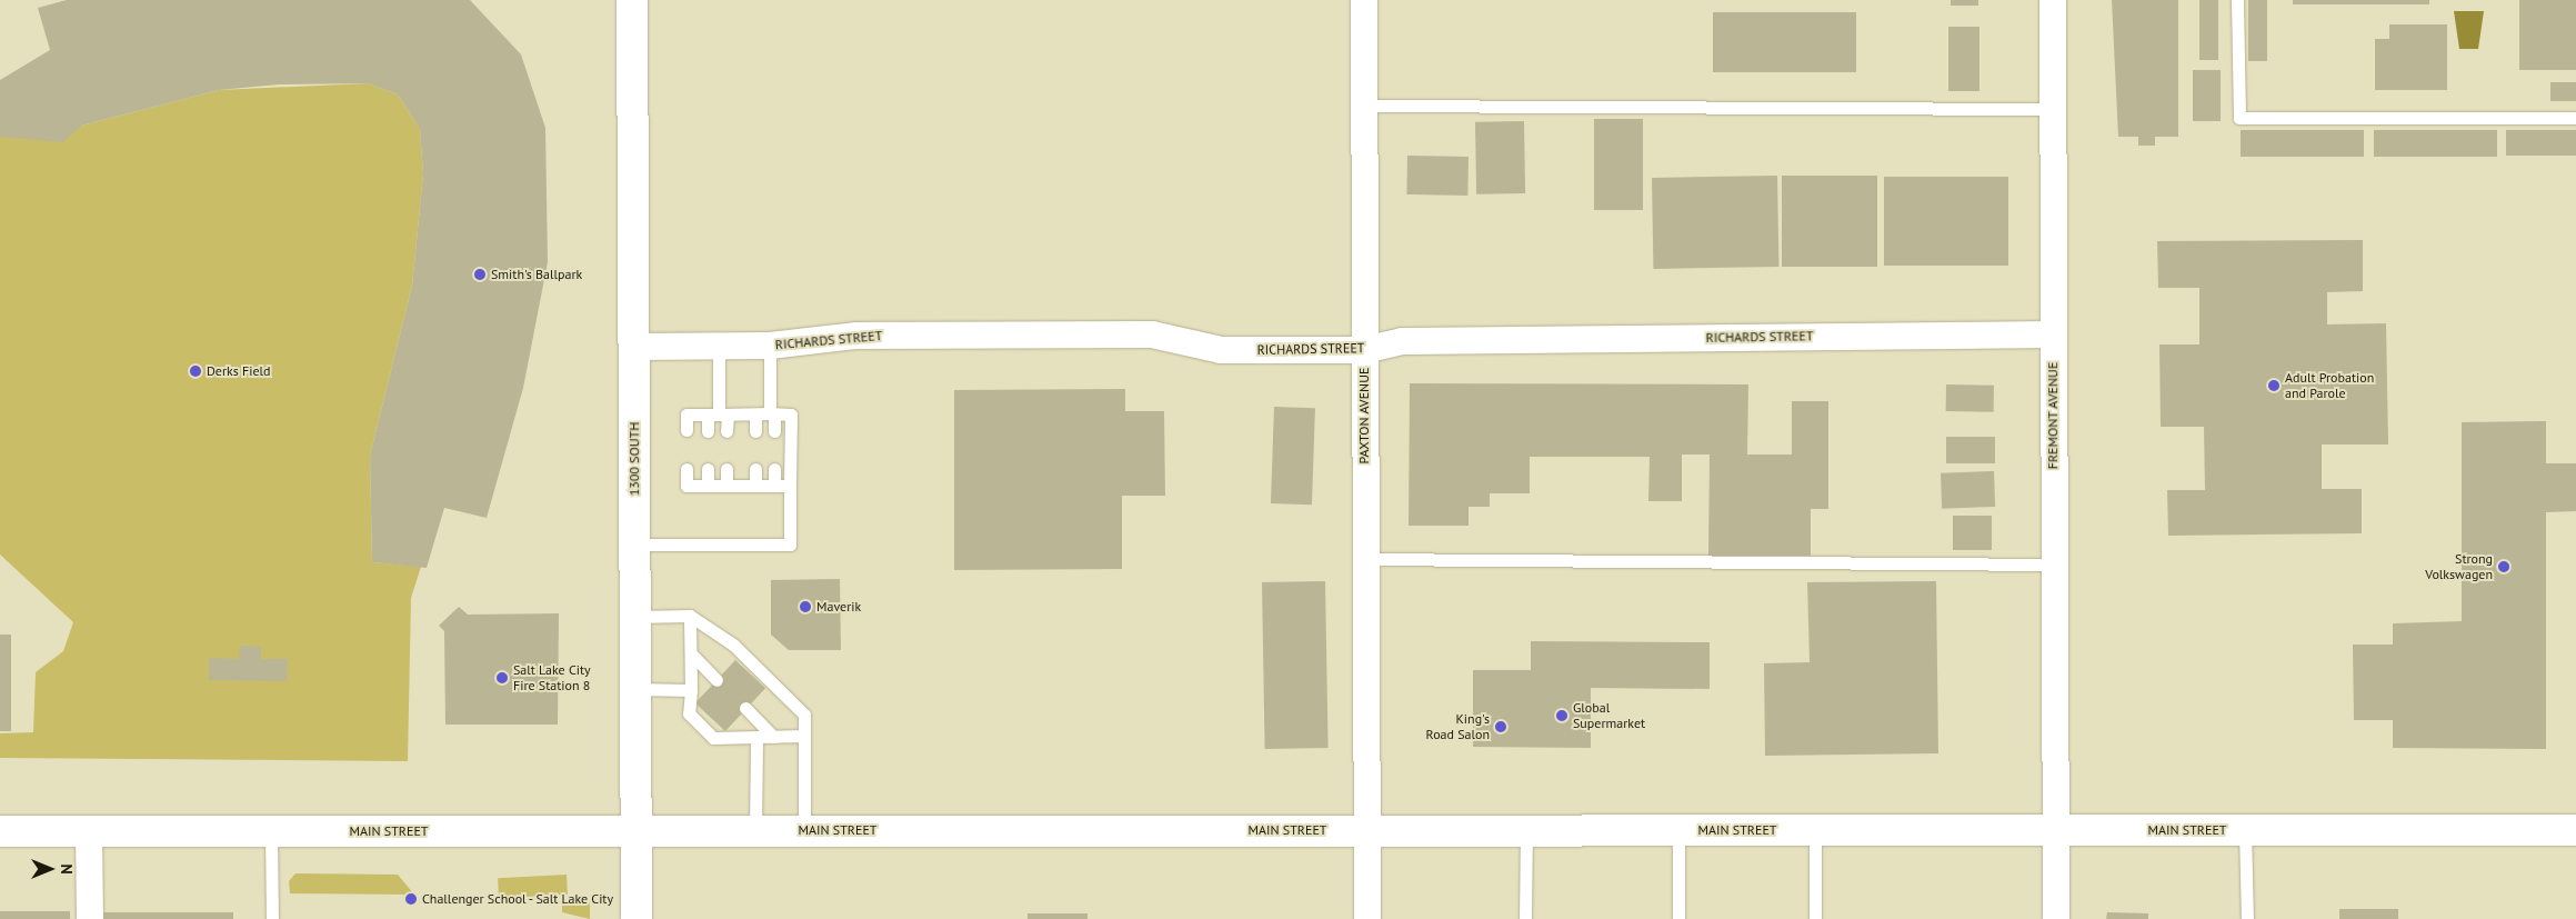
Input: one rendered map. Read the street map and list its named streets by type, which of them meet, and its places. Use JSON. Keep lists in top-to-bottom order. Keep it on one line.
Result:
{"streets":{"street":["RICHARDS STREET","PAXTON AVENUE","FREMONT AVENUE","1300 SOUTH","MAIN STREET"]},"crossings":[["RICHARDS STREET","PAXTON AVENUE"],["RICHARDS STREET","FREMONT AVENUE"],["RICHARDS STREET","1300 SOUTH"],["PAXTON AVENUE","MAIN STREET"],["FREMONT AVENUE","MAIN STREET"],["1300 SOUTH","MAIN STREET"]],"places":["Smith's Ballpark","Derks Field","Adult Probation and Parole","Strong Volkswagen","Maverik","Salt Lake City Fire Station 8","Global Supermarket","King's Road Salon","Challenger School - Salt Lake City"],"north":"right"}
